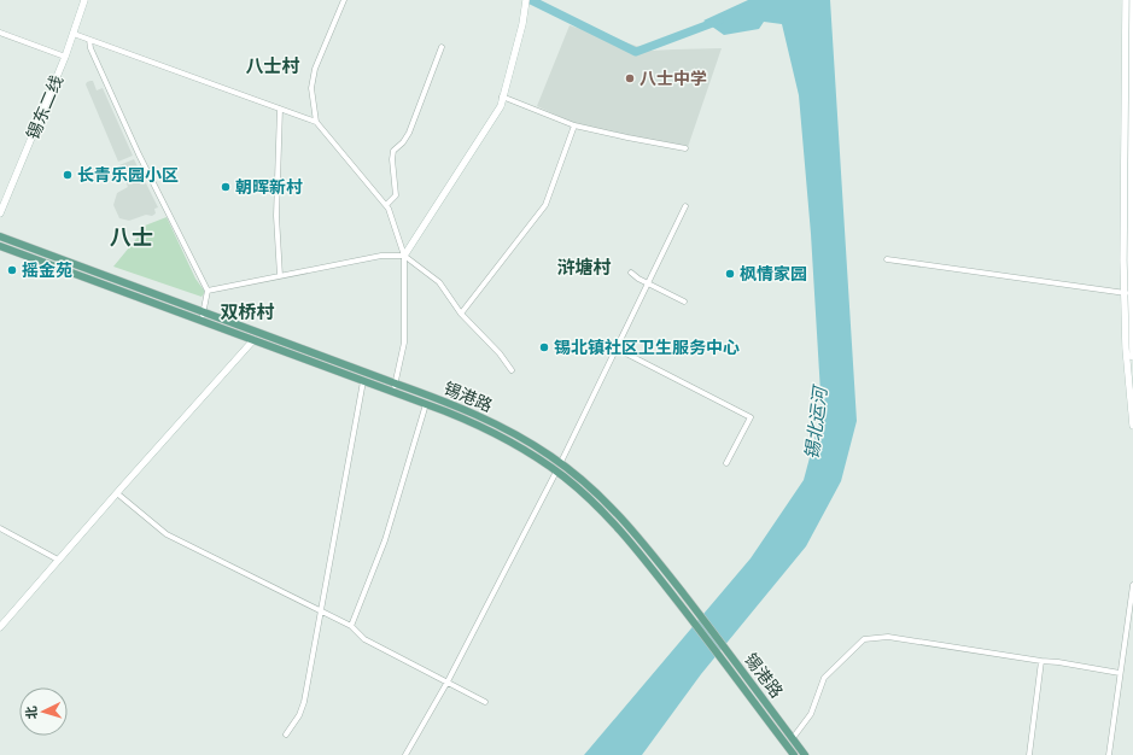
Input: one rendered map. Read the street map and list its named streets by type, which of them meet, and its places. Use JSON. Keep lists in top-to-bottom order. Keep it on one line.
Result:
{"streets":{"main road":["锡港路"],"street":["锡东二线"]},"districts":["八士村","八士","浒塘村","双桥村"],"water":["锡北运河"],"places":["八士中学","长青乐园小区","朝晖新村","摇金苑","枫情家园","锡北镇社区卫生服务中心"],"north":"left"}
